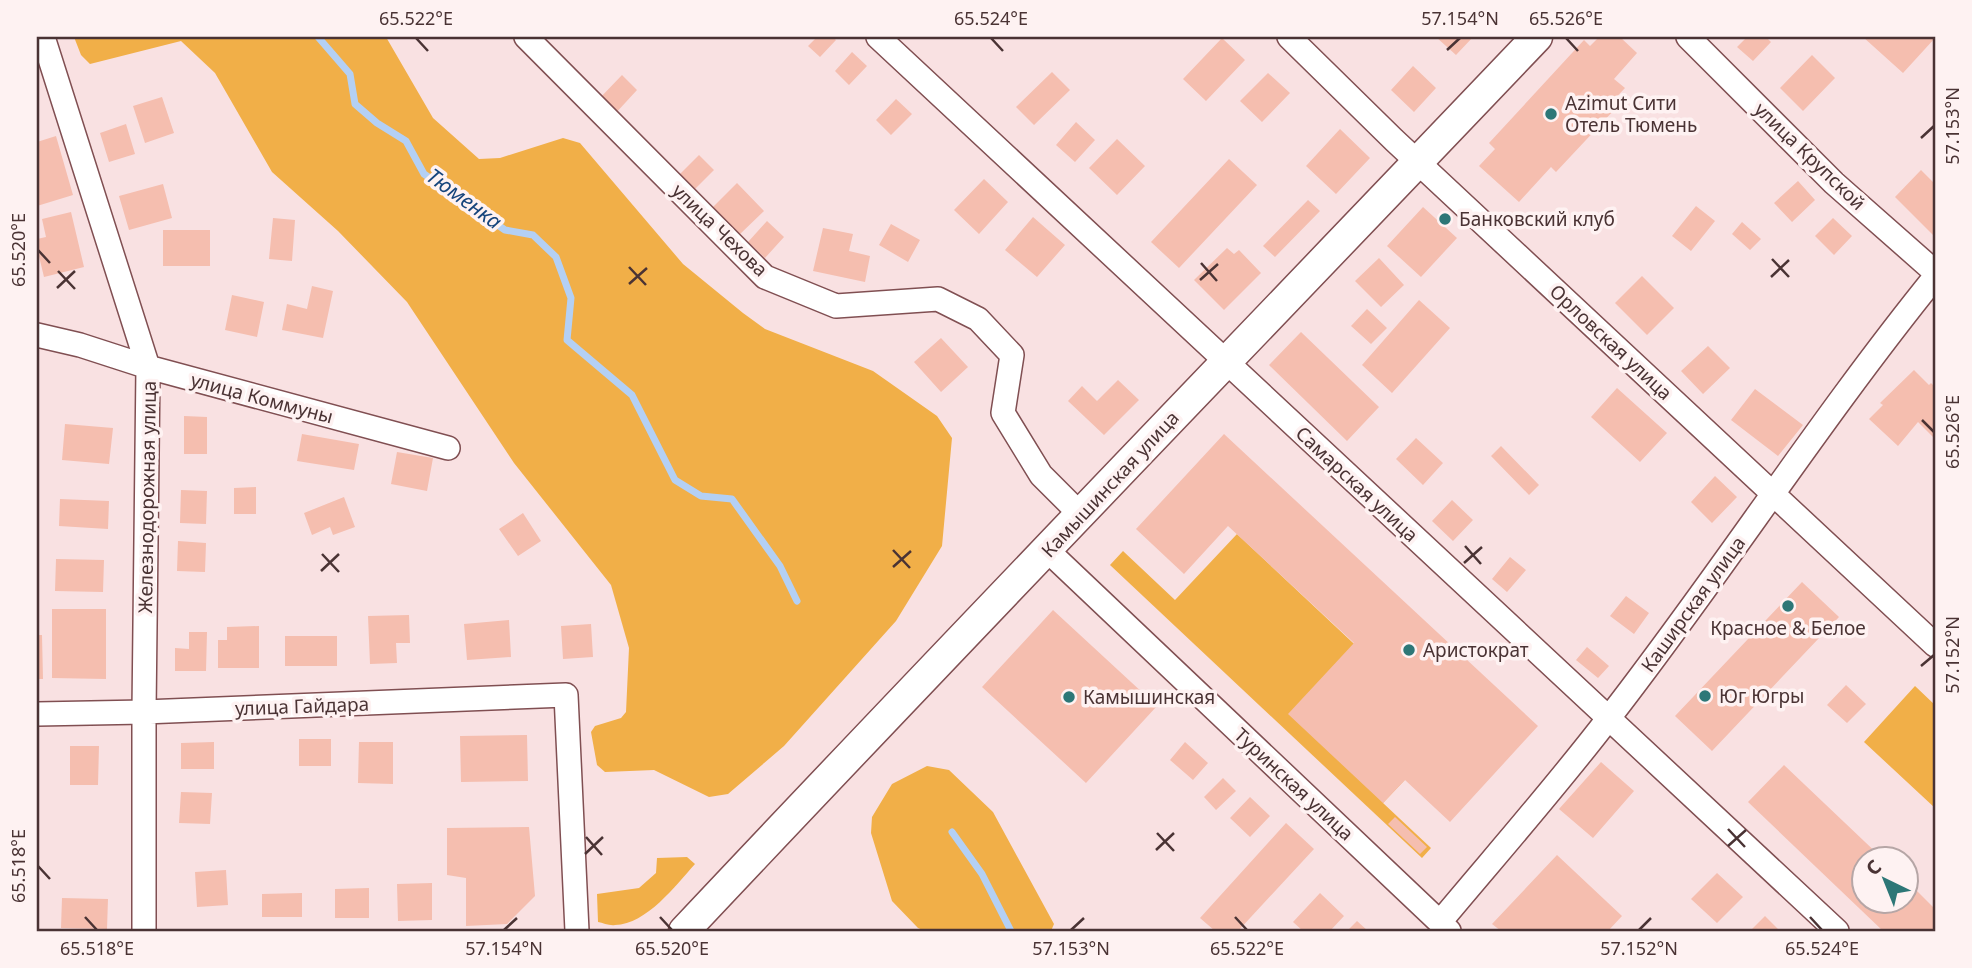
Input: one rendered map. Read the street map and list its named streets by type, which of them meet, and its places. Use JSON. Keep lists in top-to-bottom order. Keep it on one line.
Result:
{"streets":{"street":["улица Крупской","улица Чехова","Орловская улица","улица Коммуны","Камышинская улица","Самарская улица","Железнодорожная улица","Каширская улица","улица Гайдара","Туринская улица"]},"crossings":[["улица Крупской","Каширская улица"],["улица Чехова","Камышинская улица"],["Орловская улица","Камышинская улица"],["Орловская улица","Каширская улица"],["улица Коммуны","Железнодорожная улица"],["Камышинская улица","Самарская улица"],["Камышинская улица","Туринская улица"],["Самарская улица","Каширская улица"],["Железнодорожная улица","улица Гайдара"],["Каширская улица","Туринская улица"]],"water":["Тюменка"],"places":["Azimut Сити Отель Тюмень","Банковский клуб","Красное & Белое","Аристократ","Юг Югры","Камышинская"],"north":"top left","coordinates":["65.522°E","65.524°E","57.154°N","65.526°E","57.153°N","65.520°E","57.152°N","65.518°E"]}
